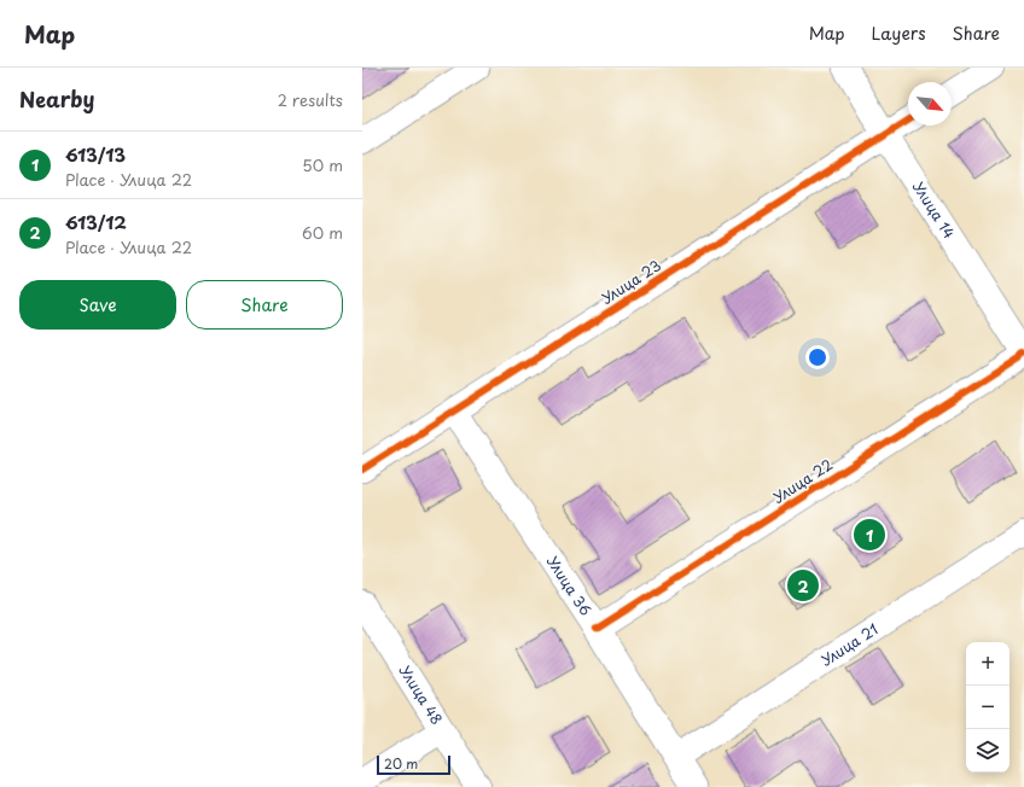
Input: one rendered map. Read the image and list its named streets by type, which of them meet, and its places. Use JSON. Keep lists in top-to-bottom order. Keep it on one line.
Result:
{"streets":{"street":["Улица 14","Улица 23","Улица 22","Улица 36","Улица 21","Улица 48"]},"crossings":[["Улица 14","Улица 23"],["Улица 14","Улица 22"],["Улица 23","Улица 36"],["Улица 22","Улица 36"],["Улица 36","Улица 21"]],"scale_bar":"20 m","north":"bottom right","page":{"header":"Map","nav":["Map","Layers","Share"],"heading":["Nearby","2 results"],"list":[{"mark":"1","name":"613/13","note":"Place · Улица 22","value":"50 m"},{"mark":"2","name":"613/12","note":"Place · Улица 22","value":"60 m"}],"buttons":["Save","Share"],"pins":["1","2"],"map_buttons":["+","−"],"scale":"20 m"}}
